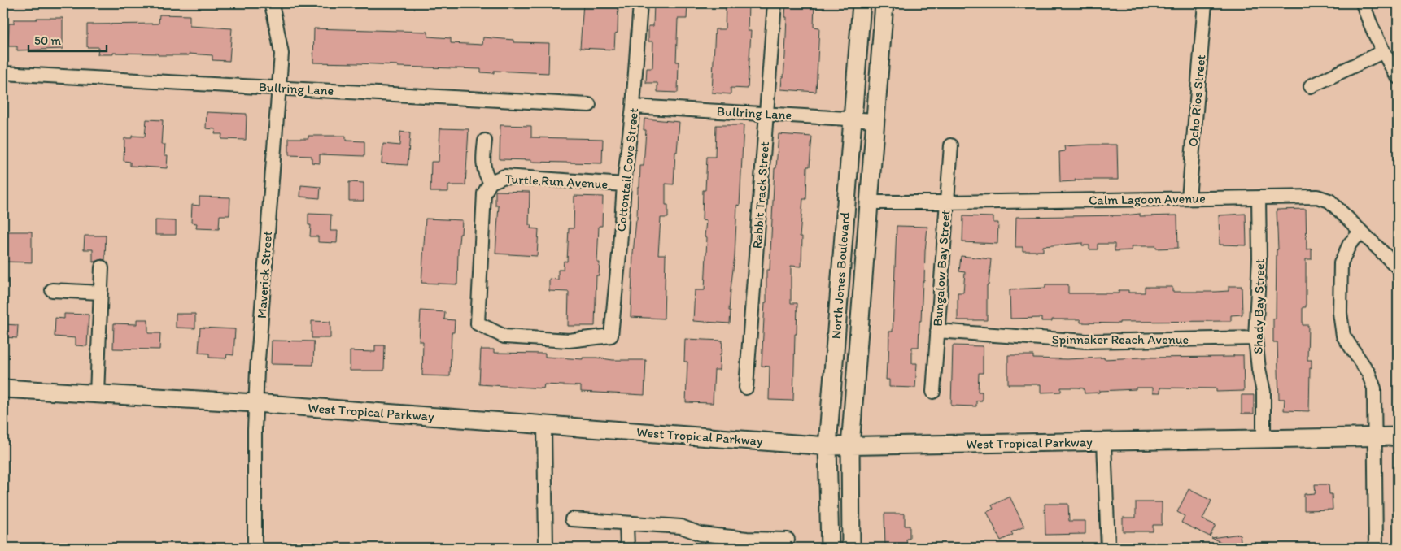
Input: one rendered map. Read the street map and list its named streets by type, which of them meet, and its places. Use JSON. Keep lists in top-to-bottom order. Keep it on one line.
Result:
{"streets":{"main road":["North Jones Boulevard","West Tropical Parkway"],"street":["Bullring Lane","Ocho Rios Street","Cottontail Cove Street","Turtle Run Avenue","Rabbit Track Street","Calm Lagoon Avenue","Bungalow Bay Street","Maverick Street","Shady Bay Street","Spinnaker Reach Avenue"]},"crossings":[["Bullring Lane","Cottontail Cove Street"],["Bullring Lane","Rabbit Track Street"],["Bullring Lane","Maverick Street"],["Bullring Lane","North Jones Boulevard"],["Ocho Rios Street","Calm Lagoon Avenue"],["Cottontail Cove Street","Turtle Run Avenue"],["Calm Lagoon Avenue","Bungalow Bay Street"],["Calm Lagoon Avenue","North Jones Boulevard"],["Calm Lagoon Avenue","Shady Bay Street"],["Bungalow Bay Street","Spinnaker Reach Avenue"],["Maverick Street","West Tropical Parkway"],["North Jones Boulevard","West Tropical Parkway"],["Shady Bay Street","Spinnaker Reach Avenue"],["Shady Bay Street","West Tropical Parkway"]],"scale_bar":"50 m"}
